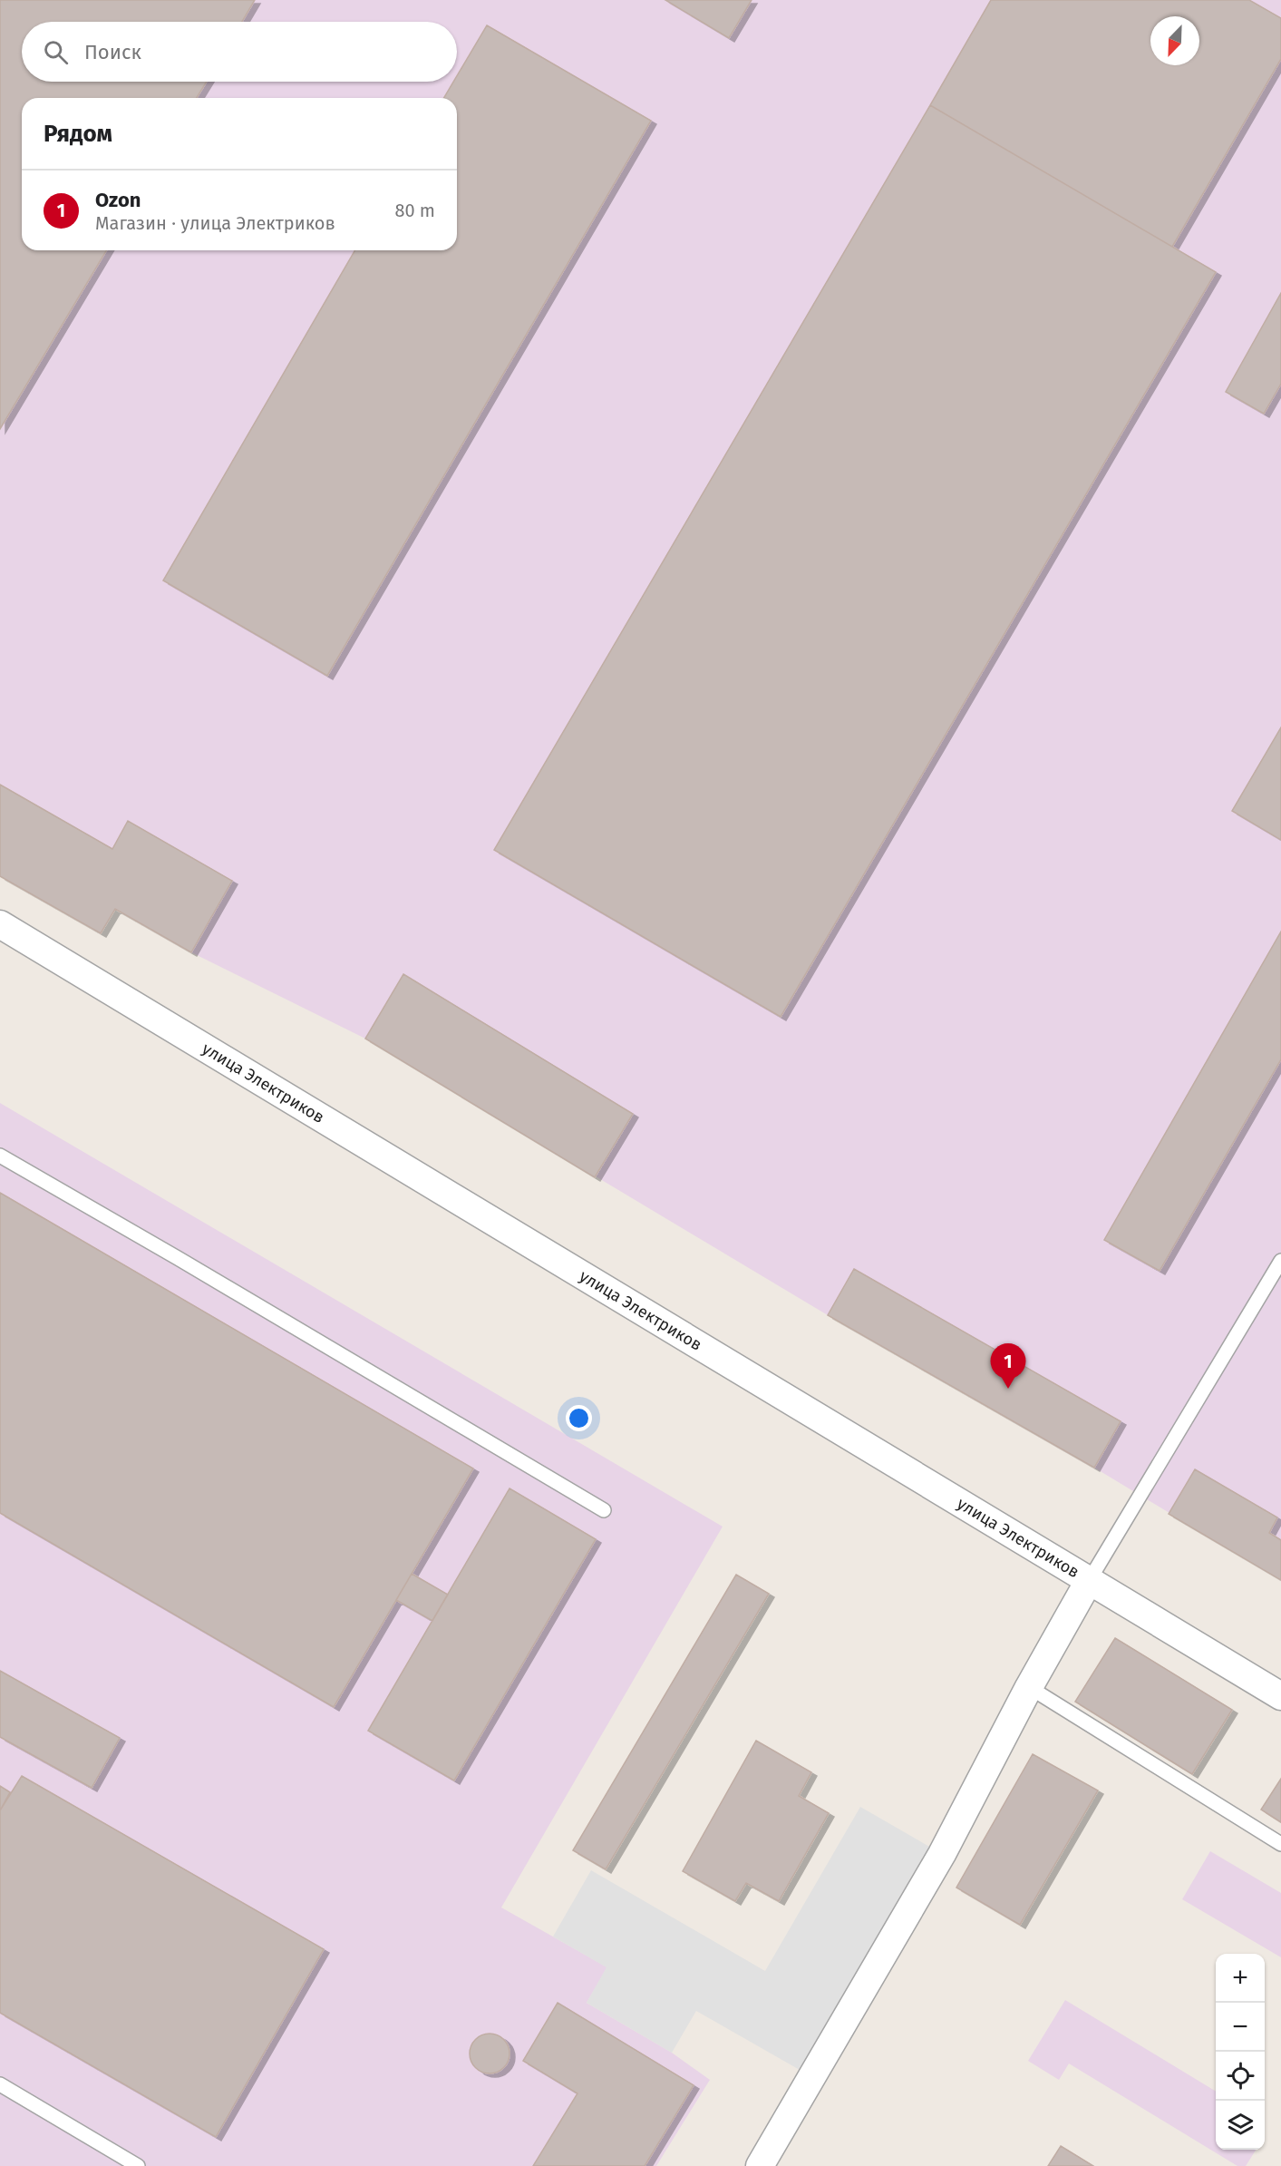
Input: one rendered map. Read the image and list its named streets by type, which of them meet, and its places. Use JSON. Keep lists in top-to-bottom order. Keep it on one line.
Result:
{"streets":{"street":["улица Электриков"]},"north":"bottom left","page":{"search":"Поиск","heading":"Рядом","list":[{"mark":"1","name":"Ozon","note":"Магазин · улица Электриков","value":"80 m"}],"pins":"1","map_buttons":["+","−"]}}
